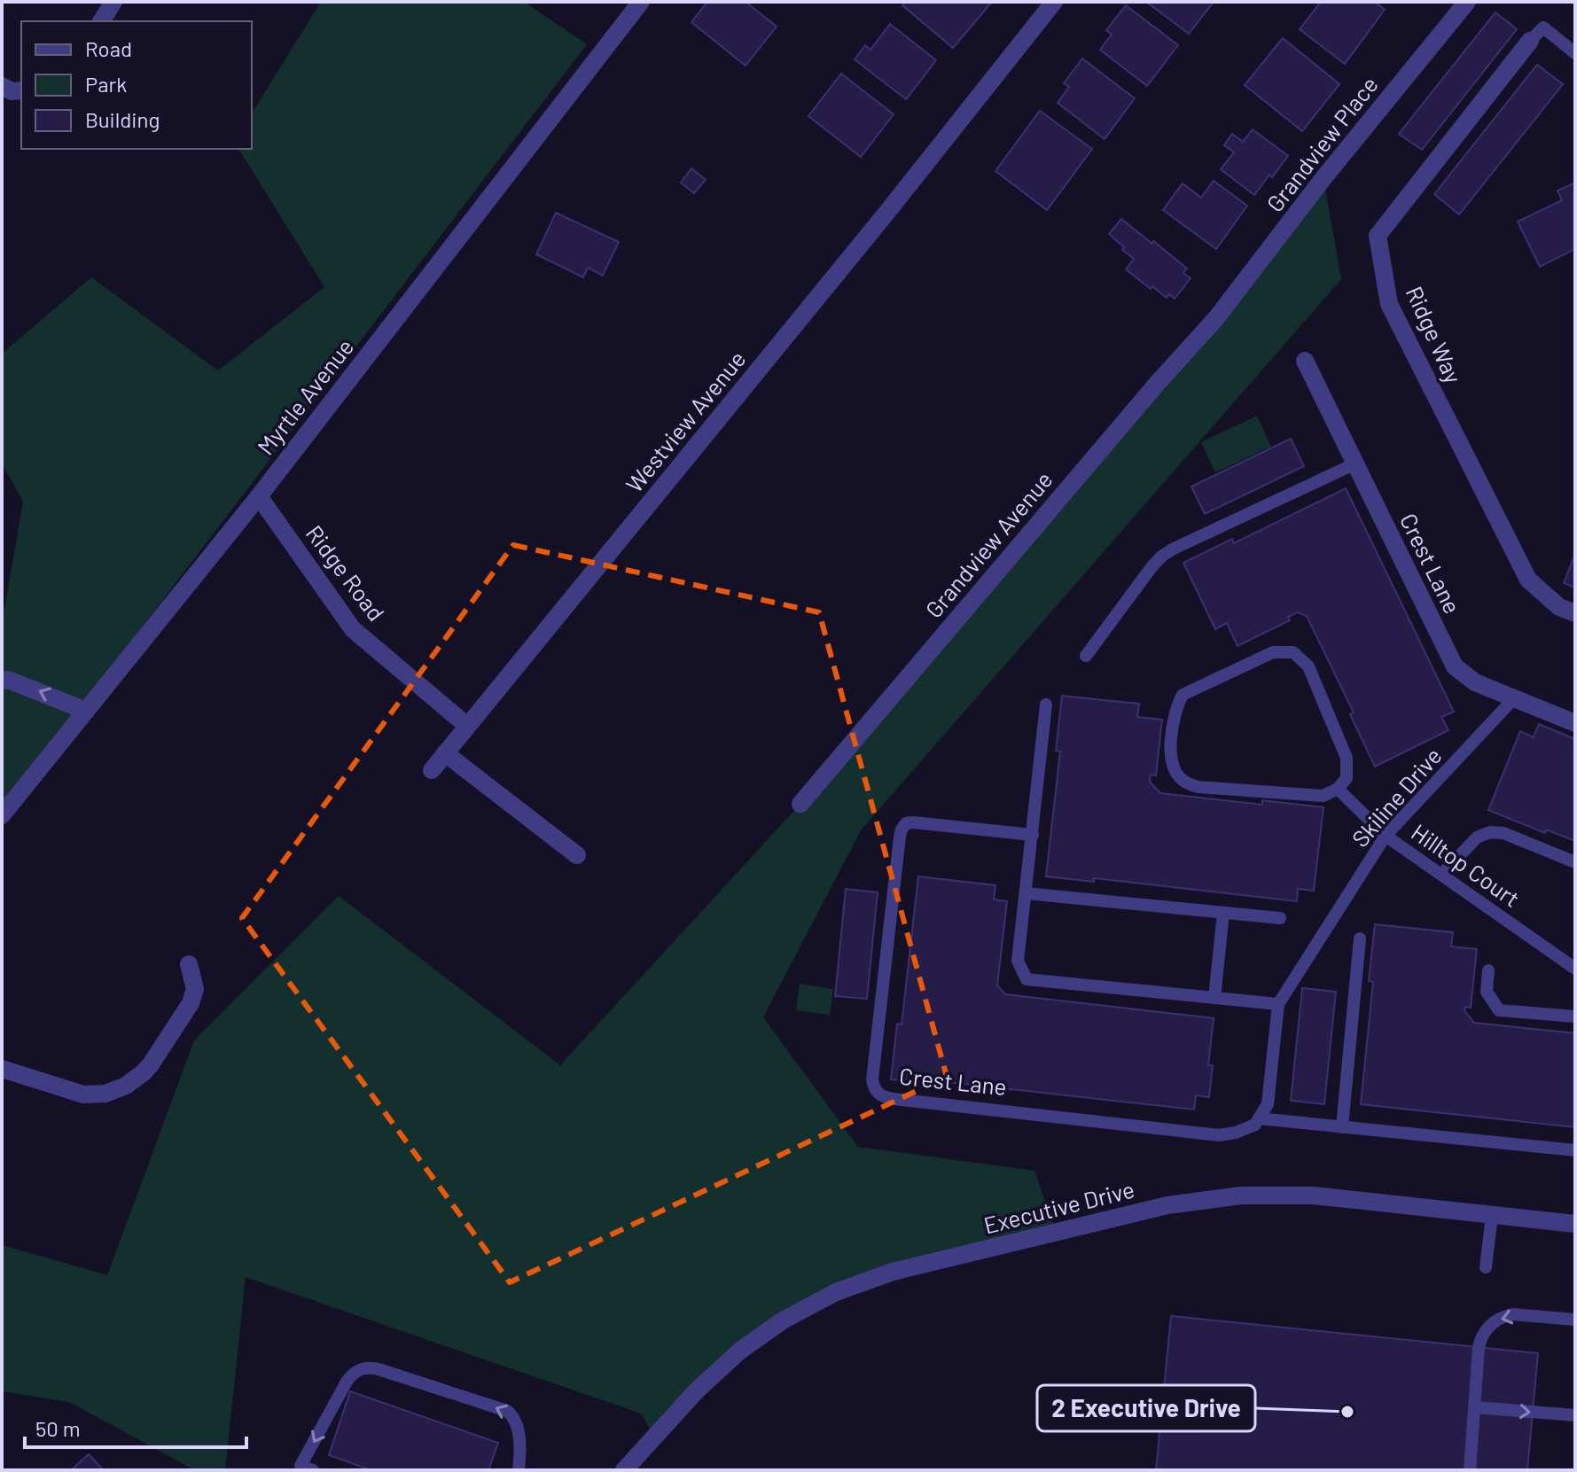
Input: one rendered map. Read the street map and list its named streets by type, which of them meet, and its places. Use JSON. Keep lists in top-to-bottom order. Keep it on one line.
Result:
{"streets":{"street":["Grandview Place","Ridge Way","Myrtle Avenue","Westview Avenue","Grandview Avenue","Crest Lane","Ridge Road","Executive Drive"],"lane":["Skiline Drive","Hilltop Court"]},"crossings":[["Grandview Place","Grandview Avenue"],["Myrtle Avenue","Ridge Road"],["Westview Avenue","Ridge Road"],["Crest Lane","Skiline Drive"],["Skiline Drive","Hilltop Court"]],"places":["2 Executive Drive"],"legend":["Road","Park","Building"],"scale_bar":"50 m"}
